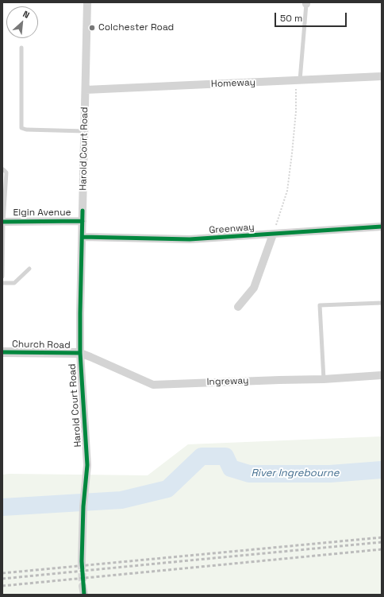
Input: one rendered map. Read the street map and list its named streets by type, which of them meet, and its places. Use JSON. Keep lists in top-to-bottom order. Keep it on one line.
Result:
{"streets":{"street":["Homeway","Harold Court Road","Elgin Avenue","Greenway","Church Road","Ingreway"]},"crossings":[["Homeway","Harold Court Road"],["Harold Court Road","Elgin Avenue"],["Harold Court Road","Greenway"],["Harold Court Road","Church Road"],["Harold Court Road","Ingreway"],["Church Road","Ingreway"]],"water":["River Ingrebourne"],"places":["Colchester Road"],"scale_bar":"50 m","north":"top right"}
